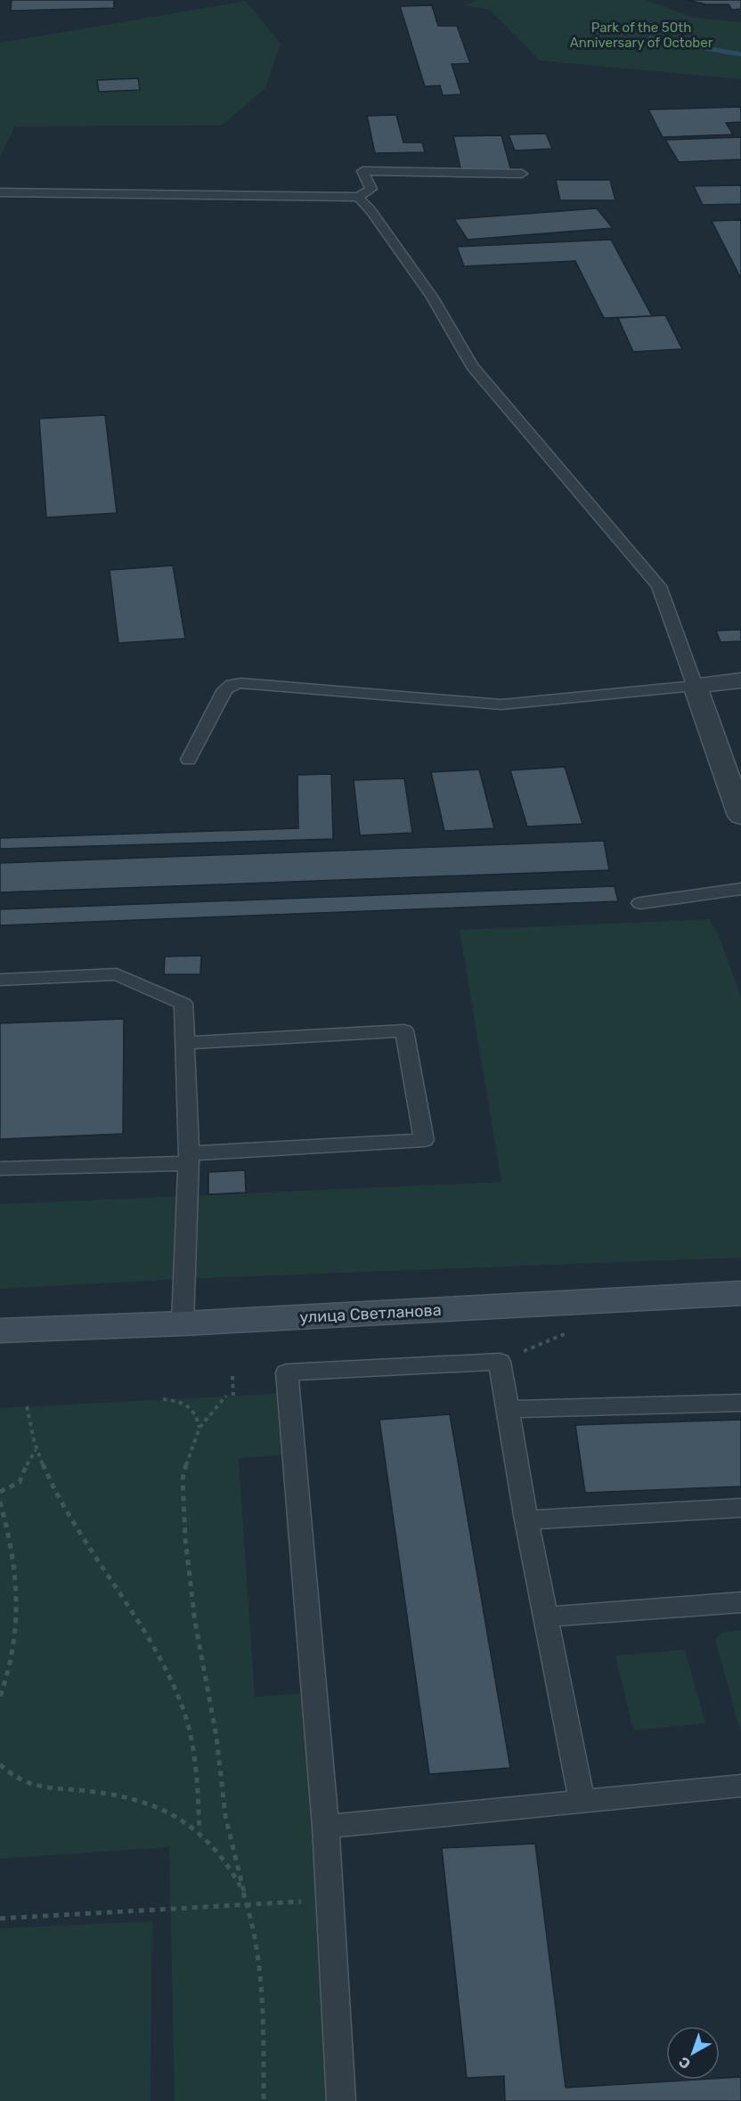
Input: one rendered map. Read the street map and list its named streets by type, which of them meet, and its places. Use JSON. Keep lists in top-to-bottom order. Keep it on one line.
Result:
{"streets":{"street":["улица Светланова"]},"parks":["Park of the 50th Anniversary of October"],"north":"bottom left"}
